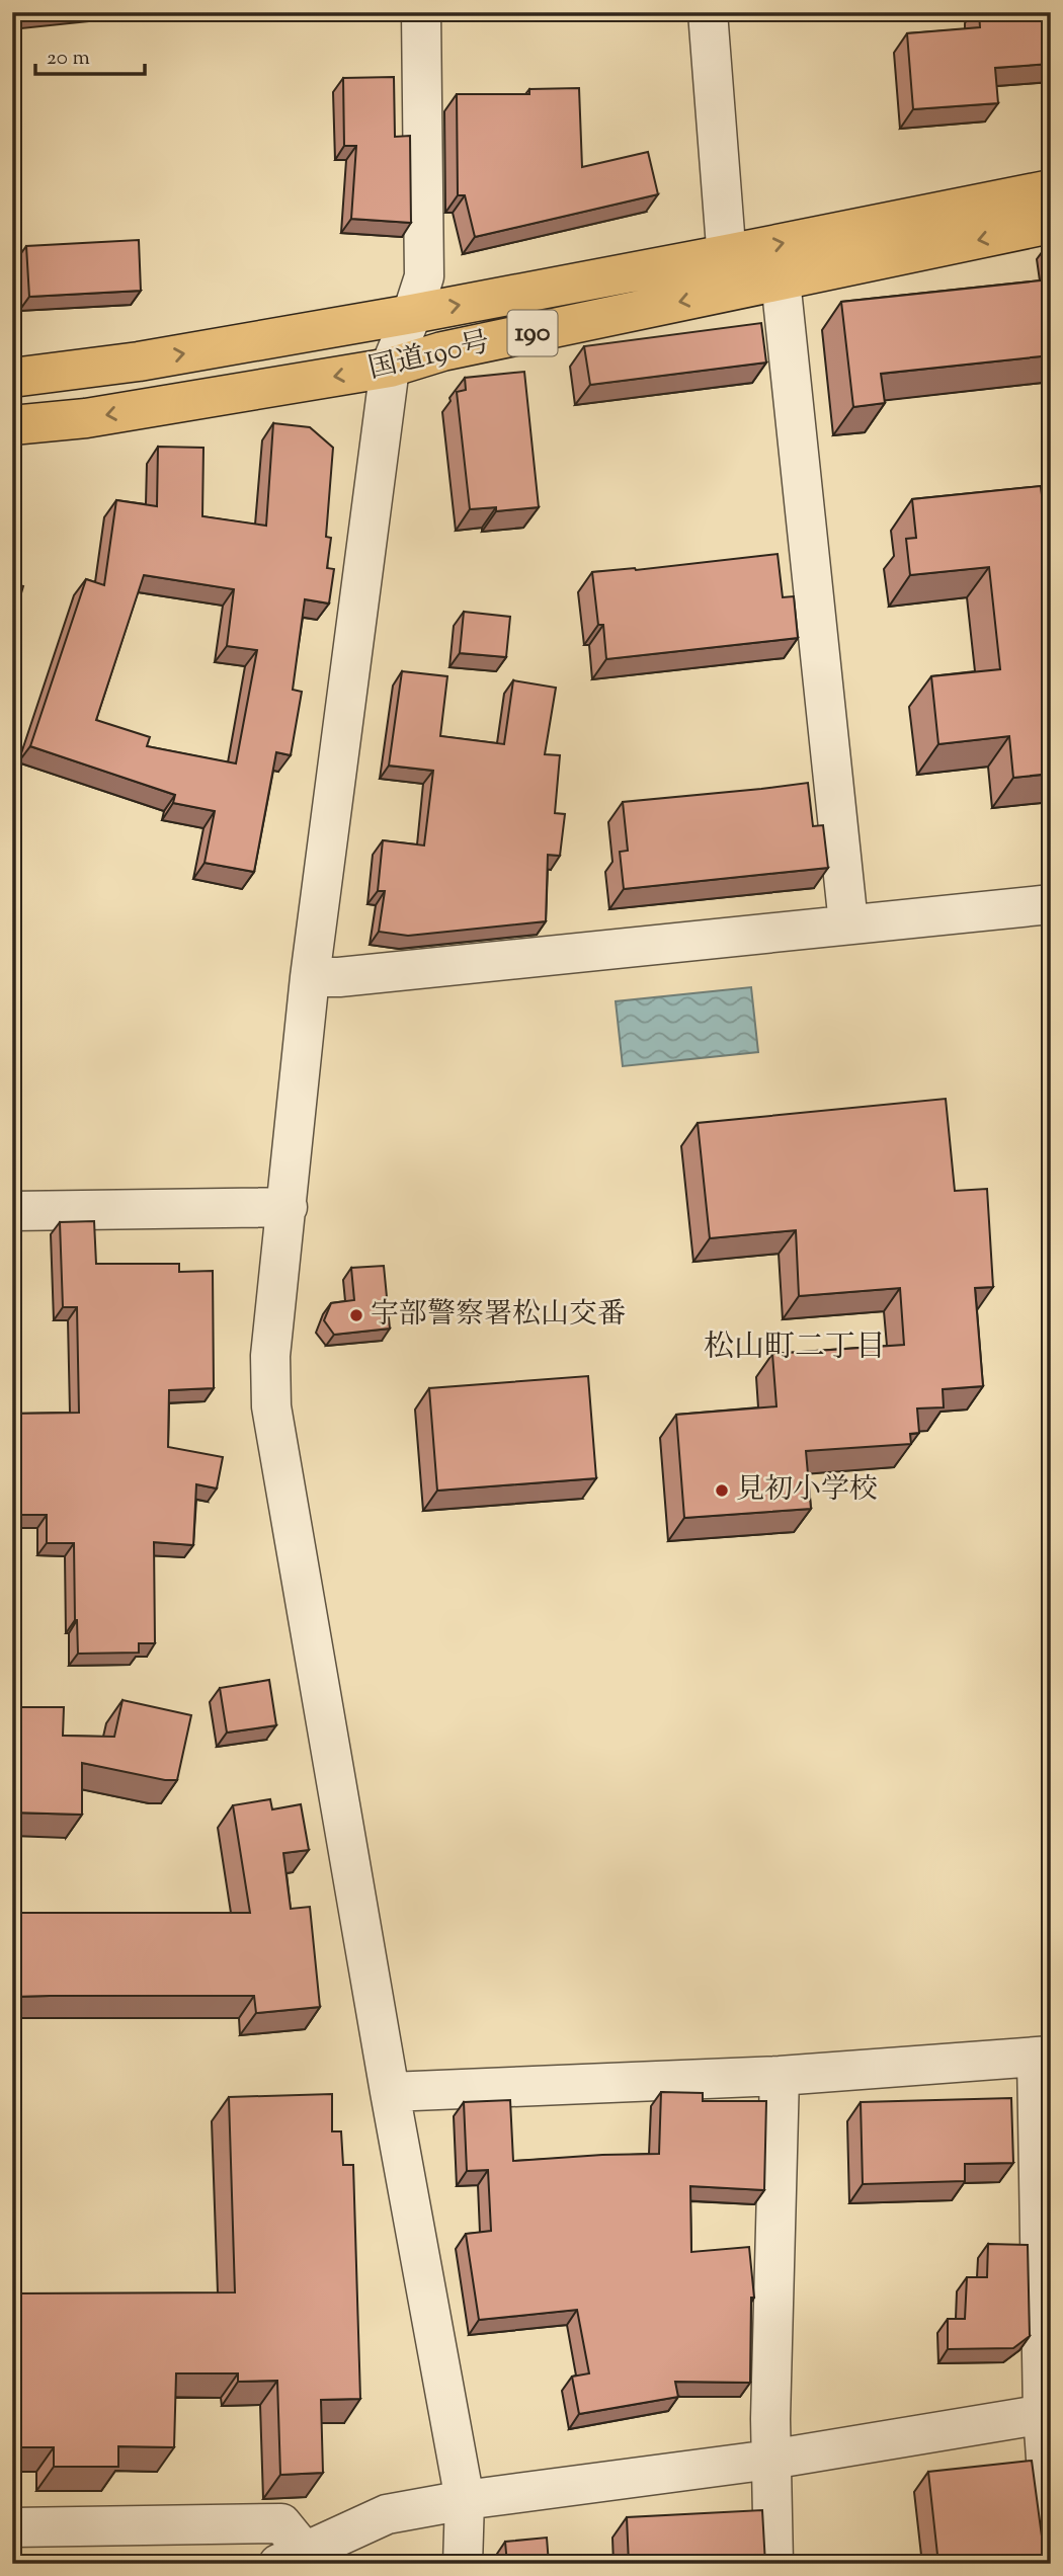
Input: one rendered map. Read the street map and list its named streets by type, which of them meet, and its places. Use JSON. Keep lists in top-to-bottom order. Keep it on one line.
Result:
{"streets":{"highway":["190","国道190号"]},"districts":["松山町二丁目"],"places":["宇部警察署松山交番","見初小学校"],"scale_bar":"20 m"}
